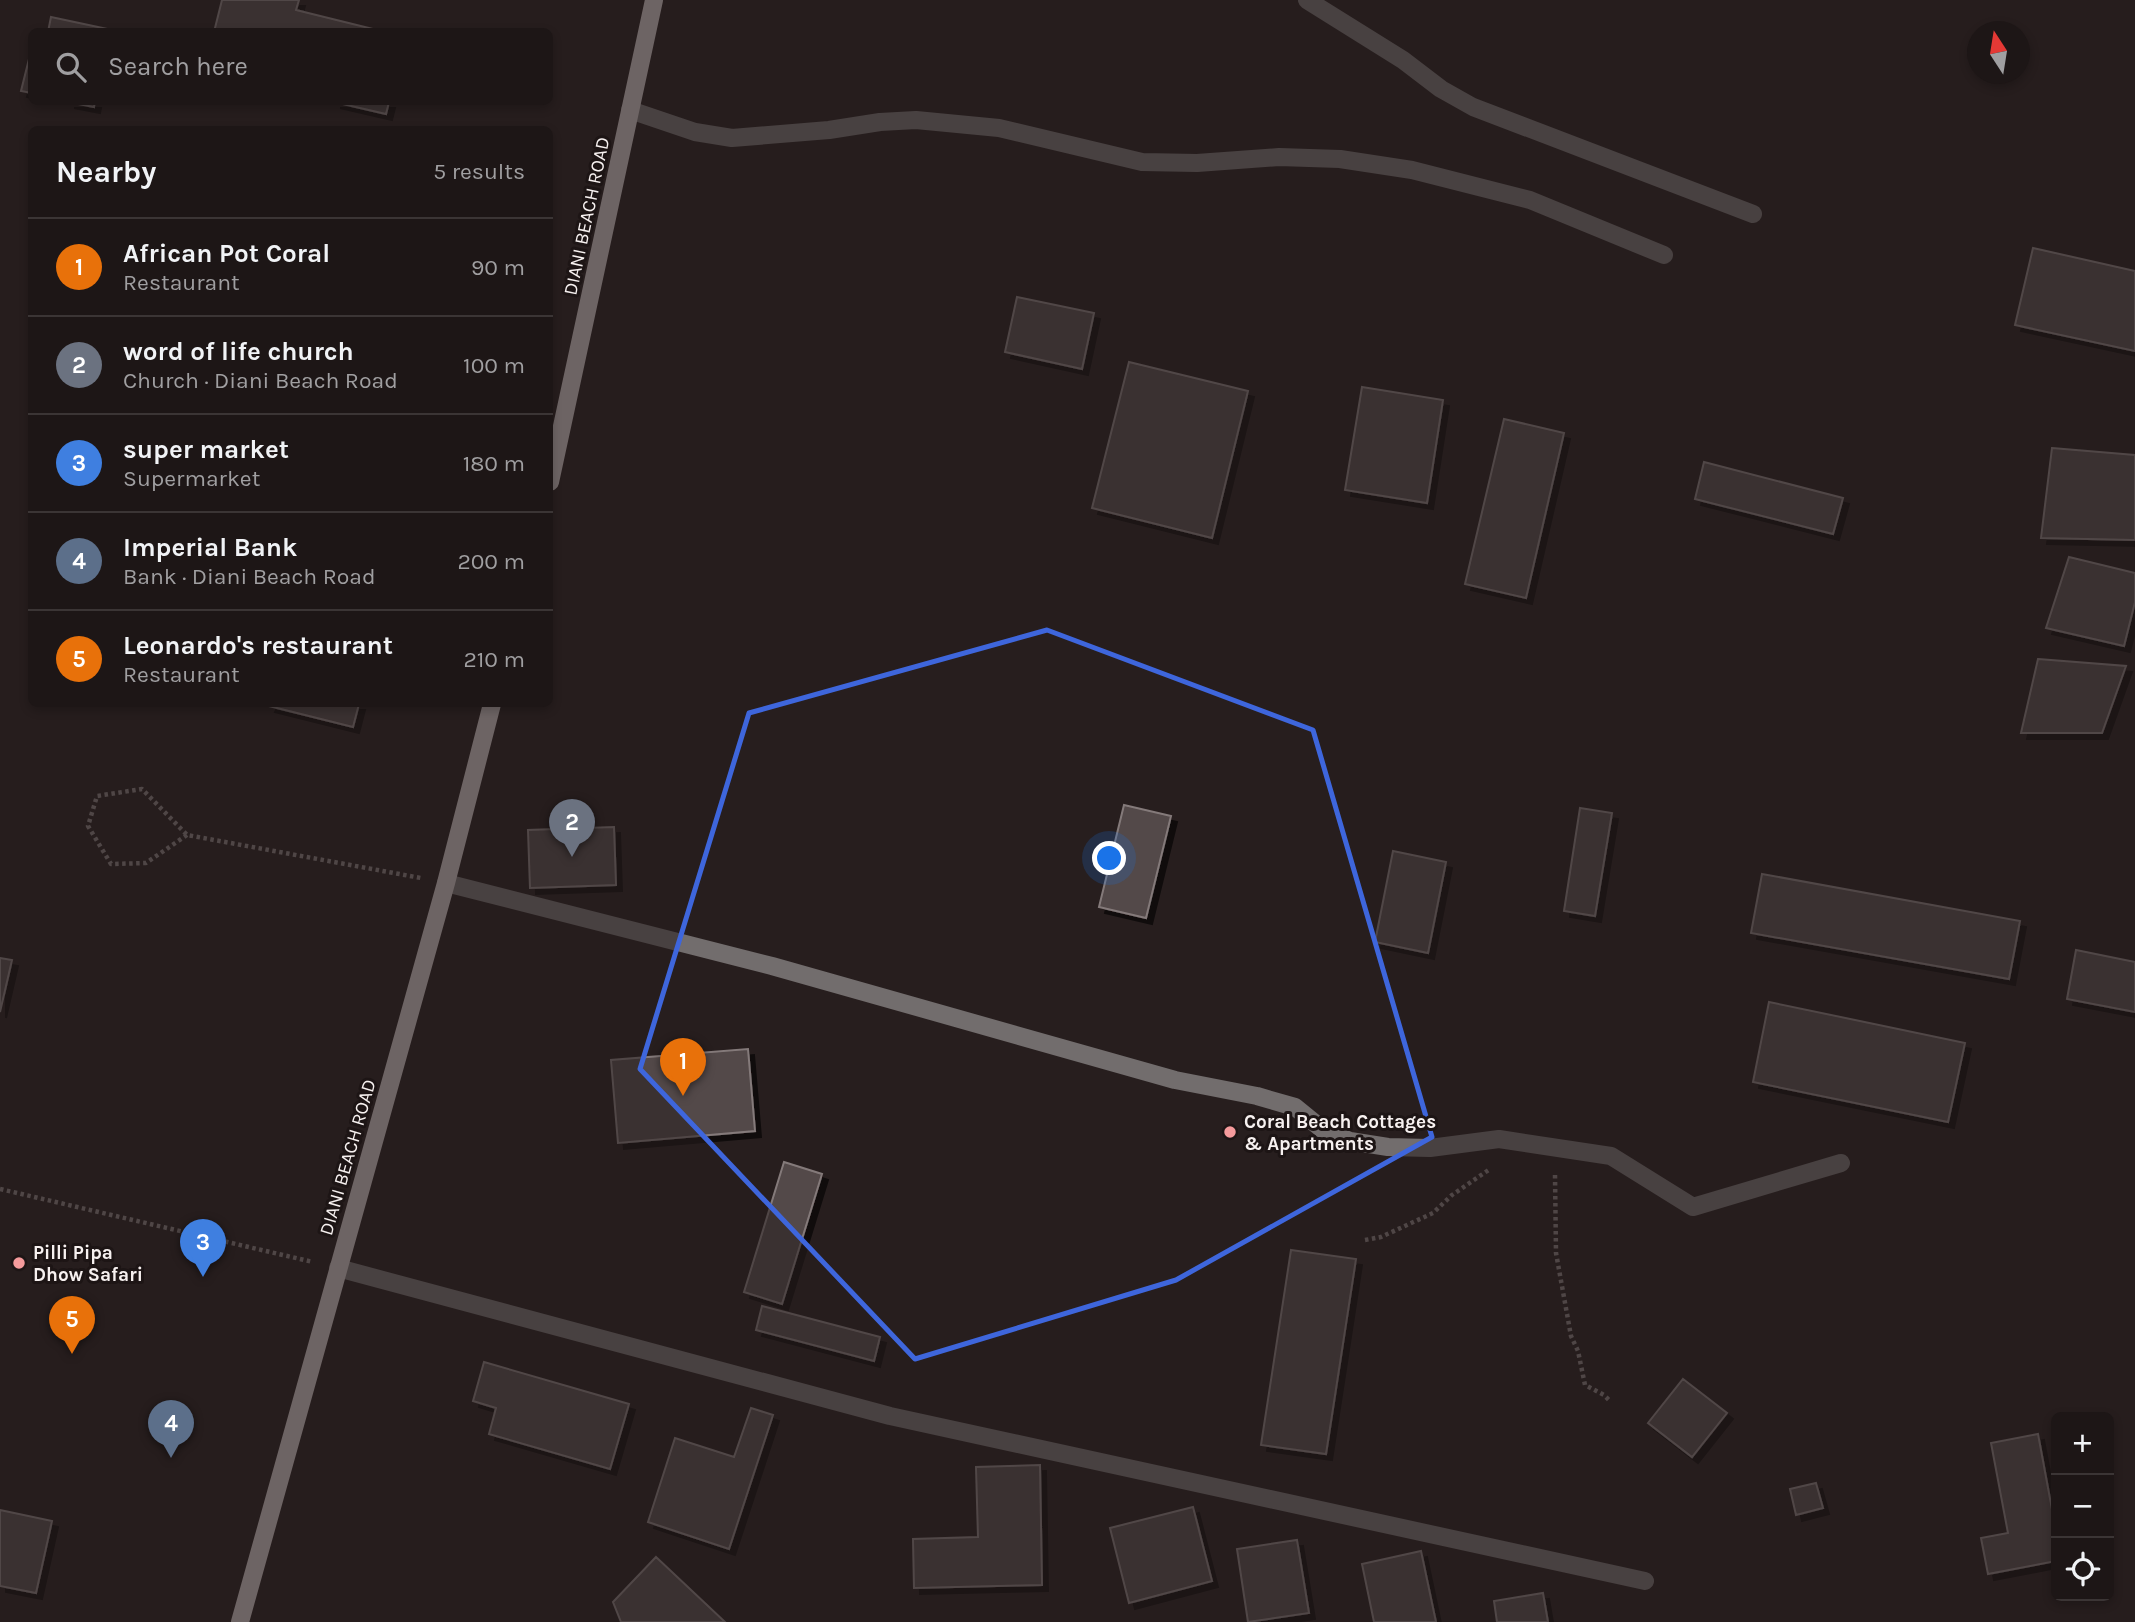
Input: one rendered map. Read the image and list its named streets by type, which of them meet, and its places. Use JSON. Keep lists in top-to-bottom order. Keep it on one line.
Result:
{"streets":{"main road":["DIANI BEACH ROAD"]},"places":["Coral Beach Cottages & Apartments","Pilli Pipa Dhow Safari"],"north":"top","page":{"search":"Search here","heading":["Nearby","5 results"],"list":[{"mark":"1","name":"African Pot Coral","note":"Restaurant","value":"90 m"},{"mark":"2","name":"word of life church","note":"Church · Diani Beach Road","value":"100 m"},{"mark":"3","name":"super market","note":"Supermarket","value":"180 m"},{"mark":"4","name":"Imperial Bank","note":"Bank · Diani Beach Road","value":"200 m"},{"mark":"5","name":"Leonardo's restaurant","note":"Restaurant","value":"210 m"}],"pins":["2","1","3","5","4"],"map_buttons":["+","−"]}}
